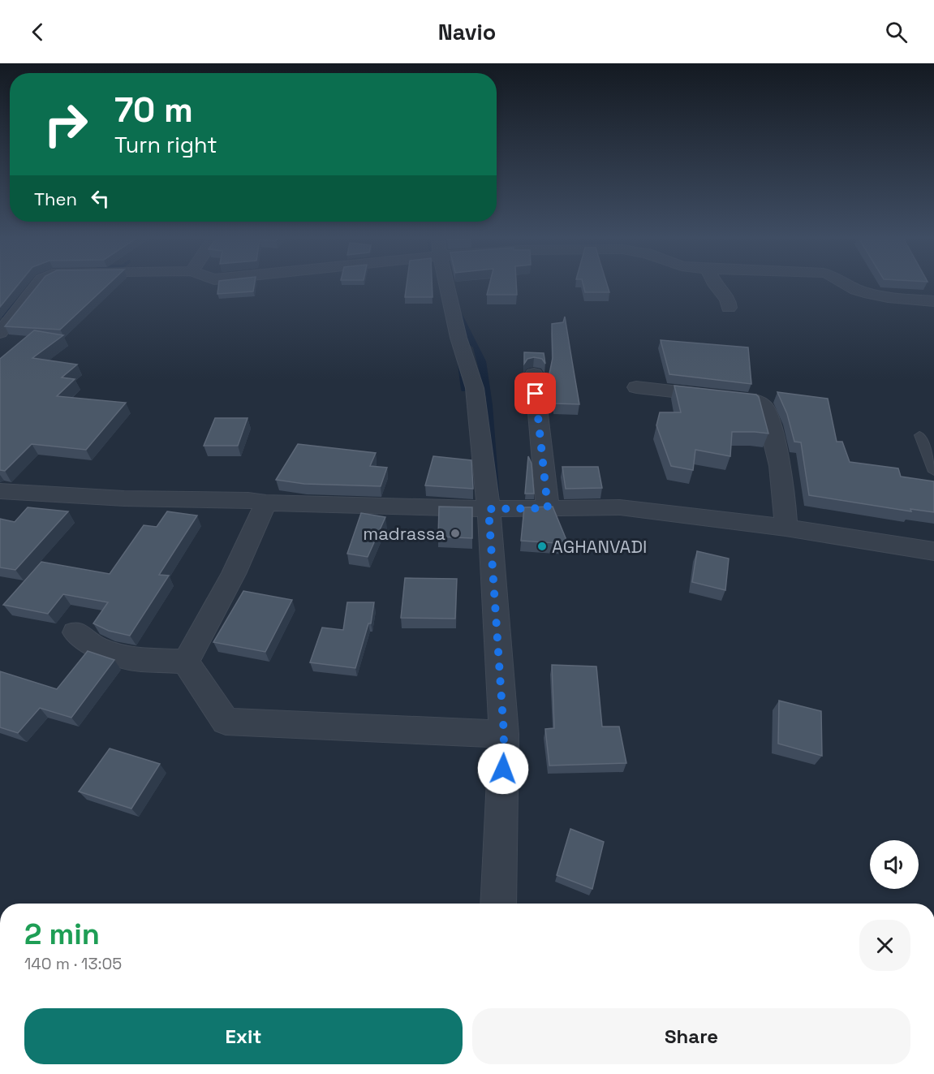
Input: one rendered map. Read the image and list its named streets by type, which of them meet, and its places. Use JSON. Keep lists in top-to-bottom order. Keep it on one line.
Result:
{"places":["madrassa","AGHANVADI"],"page":{"header":"Navio","turn":["70 m","Turn right"],"then":"Then","heading":["2 min","140 m · 13:05"],"buttons":["Exit","Share"]}}
